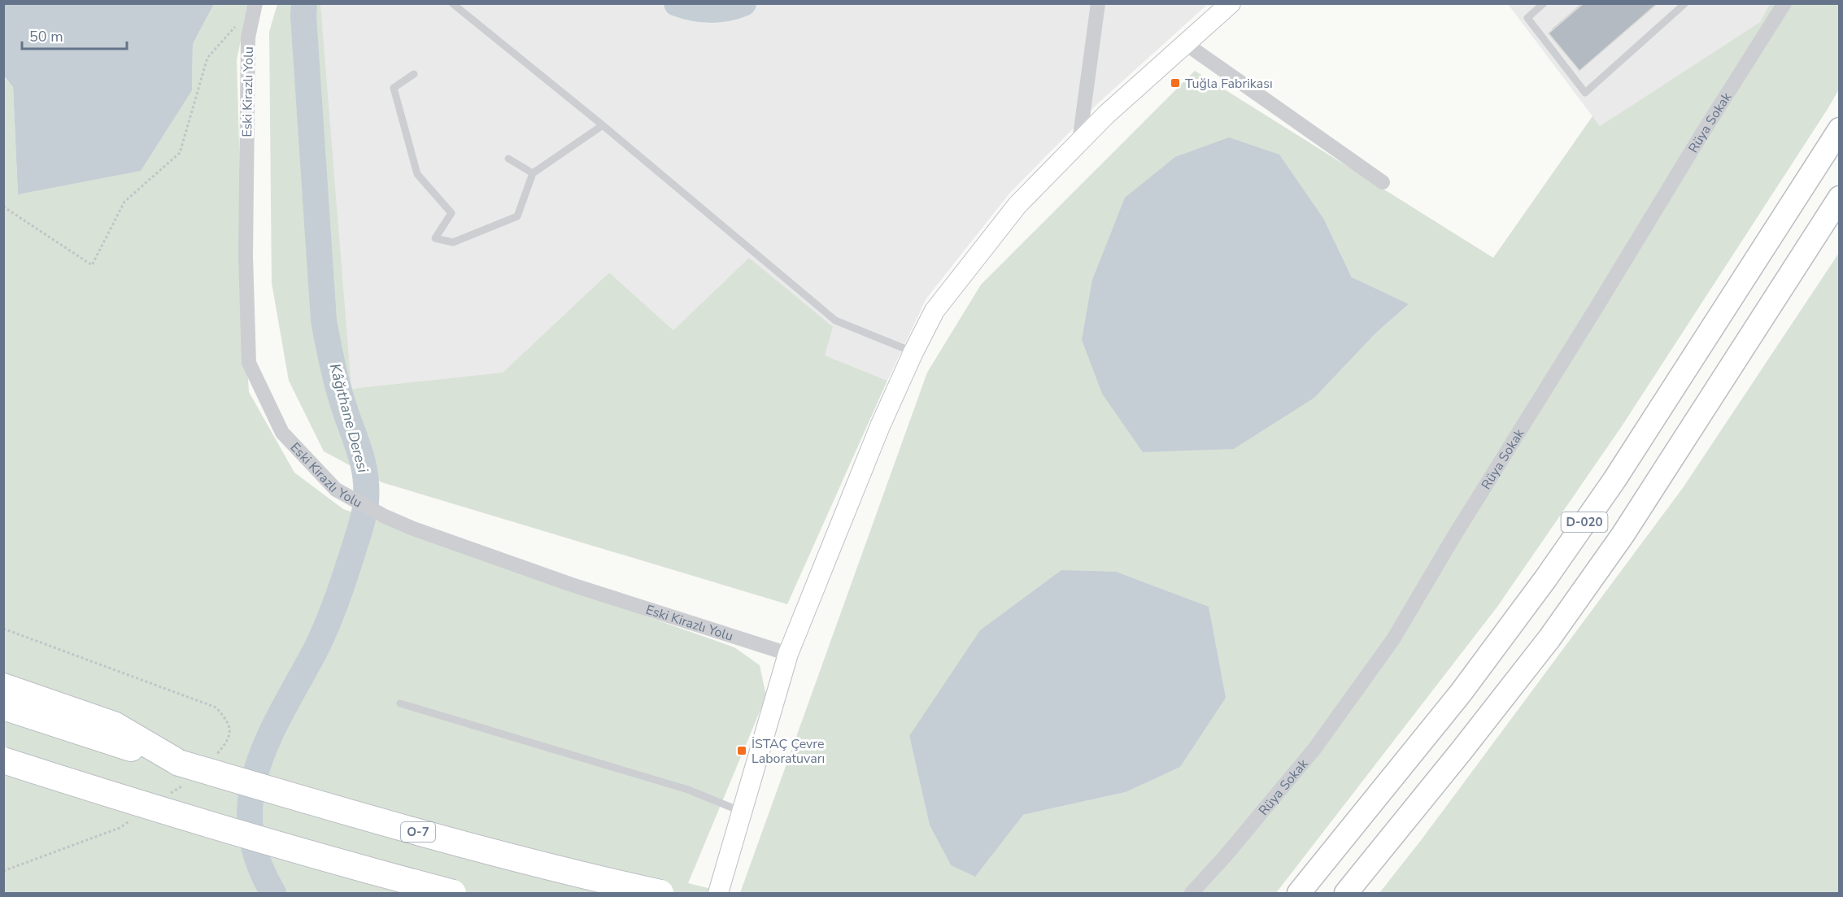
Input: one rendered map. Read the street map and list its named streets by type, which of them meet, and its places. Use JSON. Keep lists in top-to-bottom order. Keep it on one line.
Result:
{"streets":{"highway":["D-020","O-7"],"street":["Eski Kirazlı Yolu","Rüya Sokak"]},"water":["Kâğıthane Deresi"],"places":{"transit":["Tuğla Fabrikası","İSTAÇ Çevre Laboratuvarı"]},"scale_bar":"50 m"}
